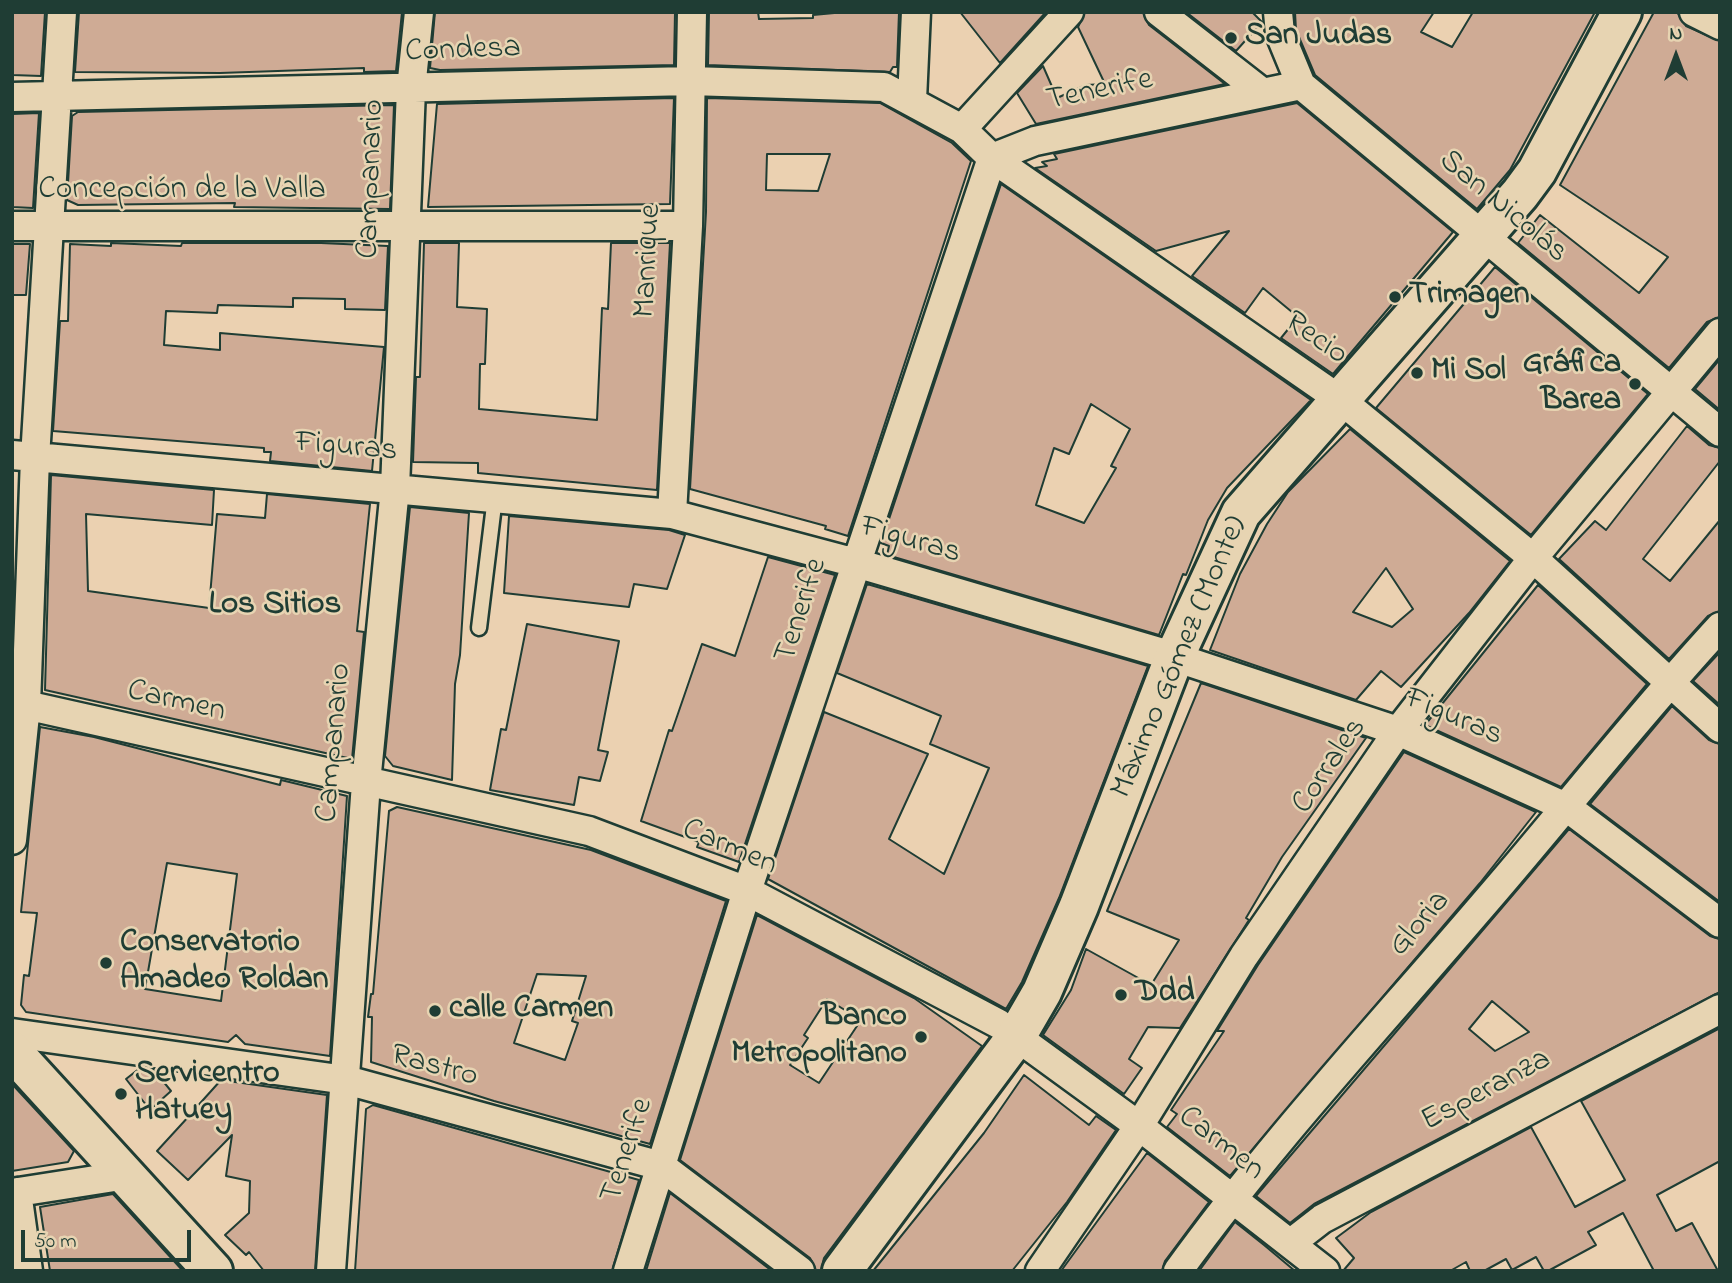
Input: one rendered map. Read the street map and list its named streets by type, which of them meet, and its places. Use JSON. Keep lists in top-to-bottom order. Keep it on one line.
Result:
{"streets":{"main road":["Máximo Gómez (Monte)"],"street":["Condesa","Tenerife","Campanario","Concepción de la Valla","San Nicolás","Manrique","Recio","Figuras","Carmen","Corrales","Gloria","Rastro","Esperanza"]},"crossings":[["Condesa","Campanario"],["Condesa","Manrique"],["Condesa","Recio"],["Tenerife","San Nicolás"],["Tenerife","Recio"],["Tenerife","Figuras"],["Tenerife","Carmen"],["Tenerife","Rastro"],["Campanario","Concepción de la Valla"],["Campanario","Figuras"],["Campanario","Carmen"],["Campanario","Rastro"],["Concepción de la Valla","Manrique"],["San Nicolás","Máximo Gómez (Monte)"],["San Nicolás","Corrales"],["Manrique","Figuras"],["Recio","Máximo Gómez (Monte)"],["Recio","Corrales"],["Recio","Gloria"],["Figuras","Máximo Gómez (Monte)"],["Figuras","Corrales"],["Figuras","Gloria"],["Máximo Gómez (Monte)","Carmen"],["Carmen","Corrales"],["Carmen","Gloria"],["Carmen","Esperanza"]],"districts":["Los Sitios"],"places":["San Judas","Trimagen","Mi Sol","Gráfica Barea","Conservatorio Amadeo Roldan","Ddd","calle Carmen","Banco Metropolitano","Servicentro Hatuey"],"scale_bar":"50 m","north":"top"}
